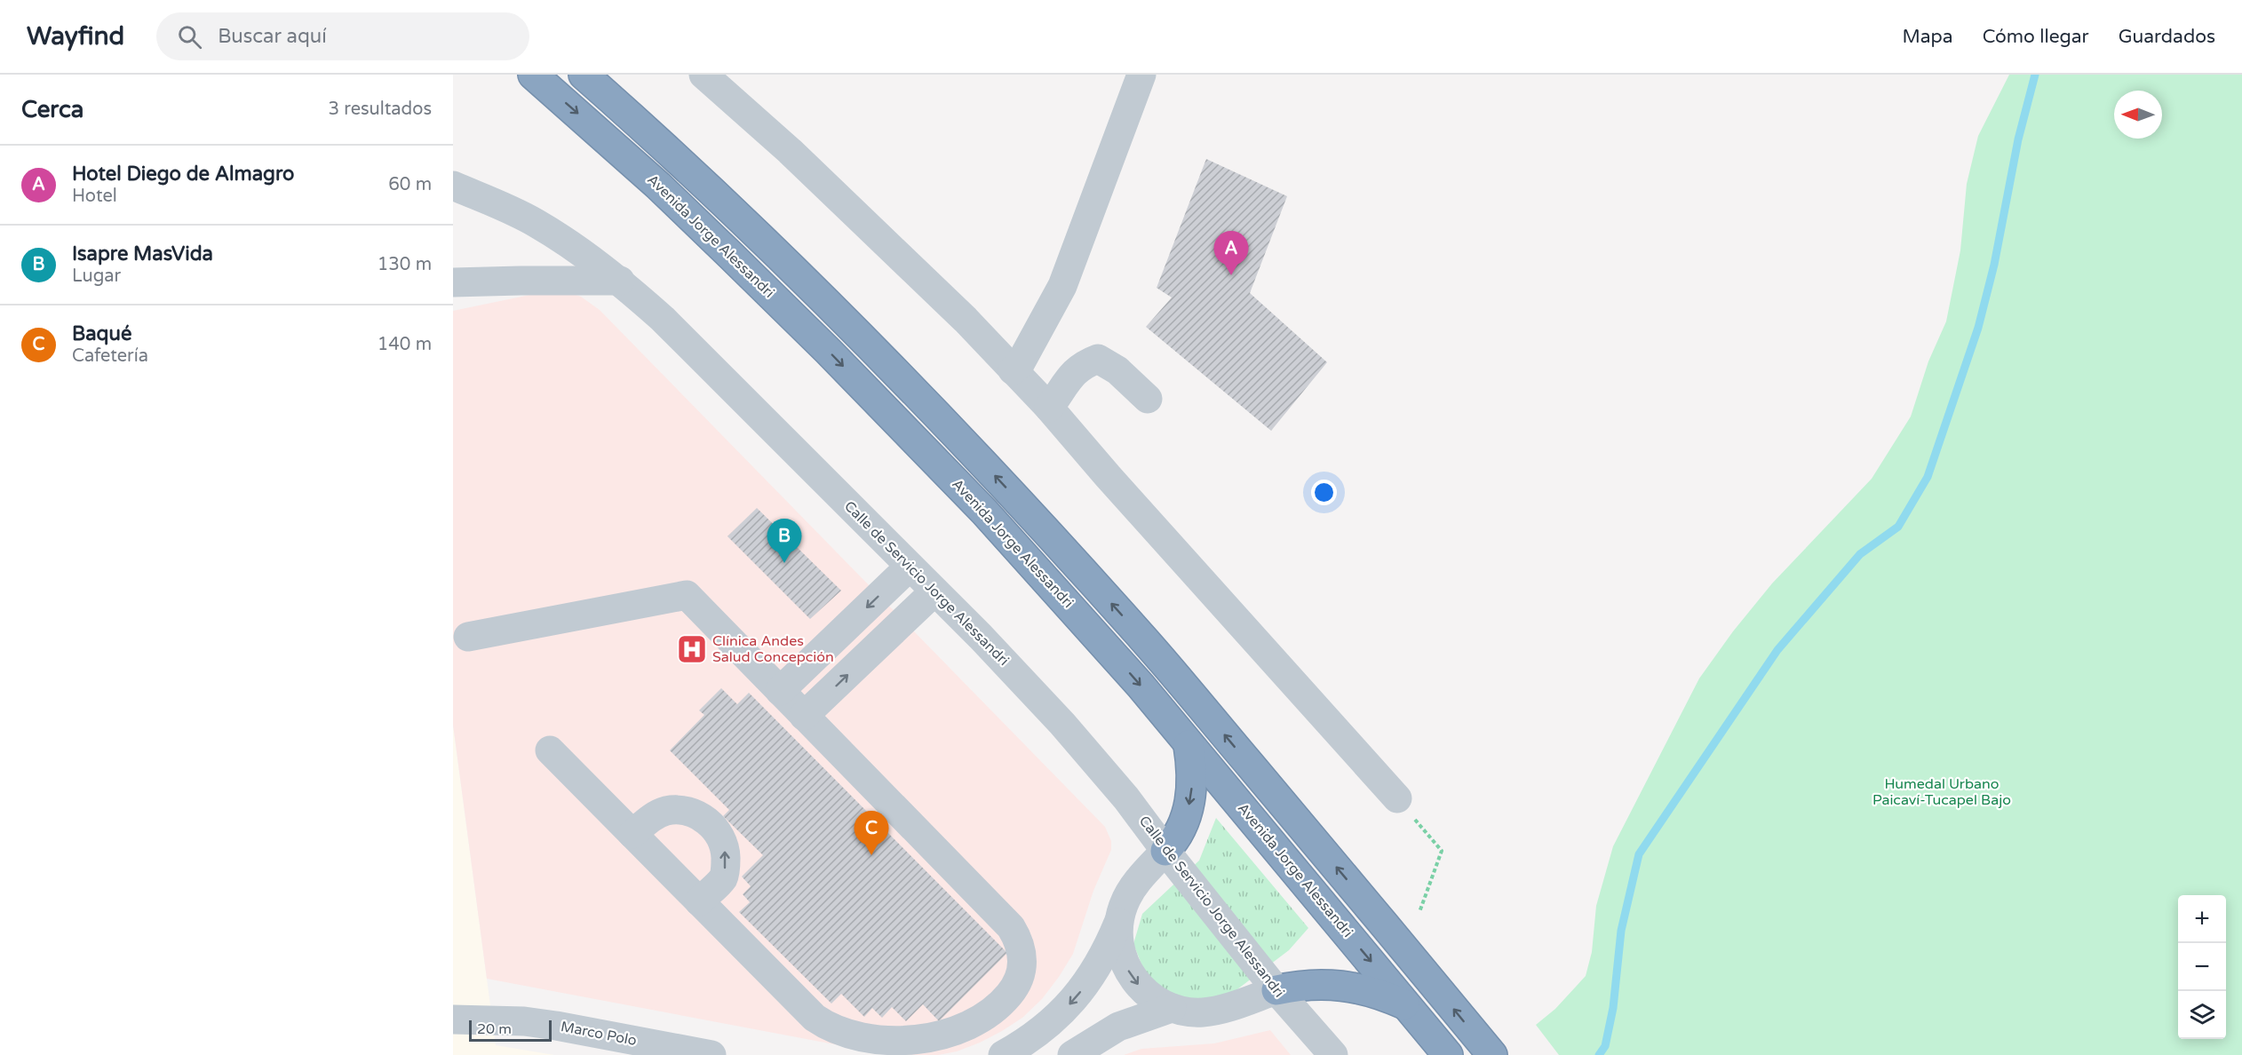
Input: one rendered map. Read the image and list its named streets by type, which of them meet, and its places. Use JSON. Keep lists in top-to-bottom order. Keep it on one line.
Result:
{"streets":{"highway":["Avenida Jorge Alessandri"],"street":["Calle de Servicio Jorge Alessandri","Marco Polo"]},"parks":["Humedal Urbano Paicaví-Tucapel Bajo"],"places":{"hospital":["Clínica Andes Salud Concepción"]},"scale_bar":"20 m","north":"left","page":{"header":"Wayfind","search":"Buscar aquí","nav":["Mapa","Cómo llegar","Guardados"],"heading":["Cerca","3 resultados"],"list":[{"mark":"A","name":"Hotel Diego de Almagro","note":"Hotel","value":"60 m"},{"mark":"B","name":"Isapre MasVida","note":"Lugar","value":"130 m"},{"mark":"C","name":"Baqué","note":"Cafetería","value":"140 m"}],"pins":["A","B","C"],"map_buttons":["+","−"],"scale":"20 m"}}
